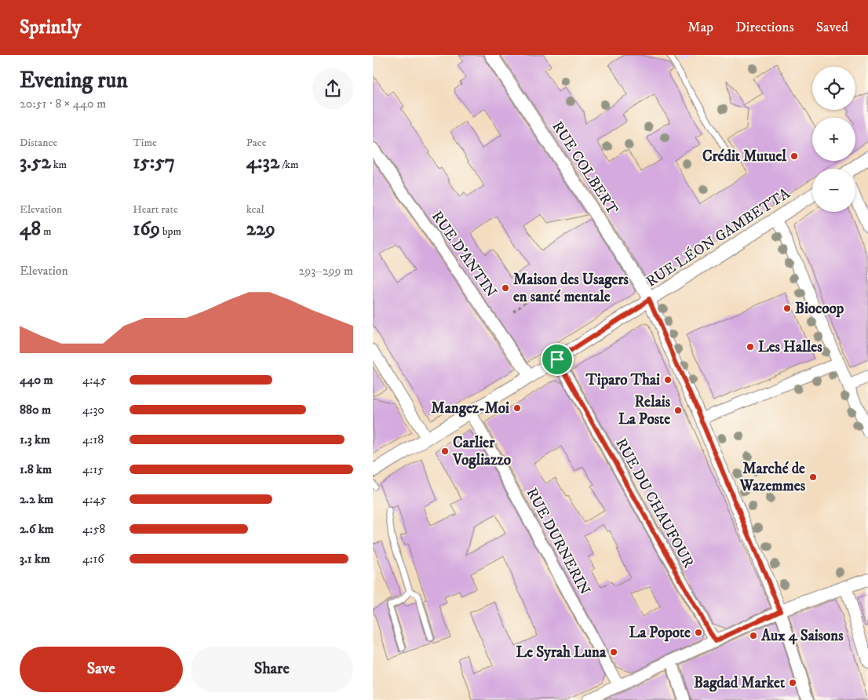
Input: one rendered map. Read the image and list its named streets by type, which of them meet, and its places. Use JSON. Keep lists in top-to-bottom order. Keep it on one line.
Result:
{"streets":{"street":["RUE COLBERT","RUE LÉON GAMBETTA","RUE D'ANTIN","RUE DU CHAUFOUR","RUE DURNERIN"]},"crossings":[["RUE COLBERT","RUE LÉON GAMBETTA"],["RUE LÉON GAMBETTA","RUE D'ANTIN"],["RUE LÉON GAMBETTA","RUE DU CHAUFOUR"],["RUE LÉON GAMBETTA","RUE DURNERIN"]],"places":["Crédit Mutuel","Maison des Usagers en santé mentale","Biocoop","Les Halles","Tiparo Thai","Mangez-Moi","Relais La Poste","Carlier Vogliazzo","Marché de Wazemmes","La Popote","Aux 4 Saisons","Le Syrah Luna","Bagdad Market"],"page":{"header":"Sprintly","nav":["Map","Directions","Saved"],"heading":["Evening run","20:51 · 8 × 440 m"],"map_buttons":["+","−"],"stats":[["Distance","3.52 km"],["Time","15:57"],["Pace","4:32 /km"],["Elevation","48 m"],["Heart rate","169 bpm"],["kcal","229"]],"chart":["Elevation","293–299 m"],"list":[{"name":"440 m","note":"4:45"},{"name":"880 m","note":"4:30"},{"name":"1.3 km","note":"4:18"},{"name":"1.8 km","note":"4:15"},{"name":"2.2 km","note":"4:45"},{"name":"2.6 km","note":"4:58"},{"name":"3.1 km","note":"4:16"}],"buttons":["Save","Share"]}}
